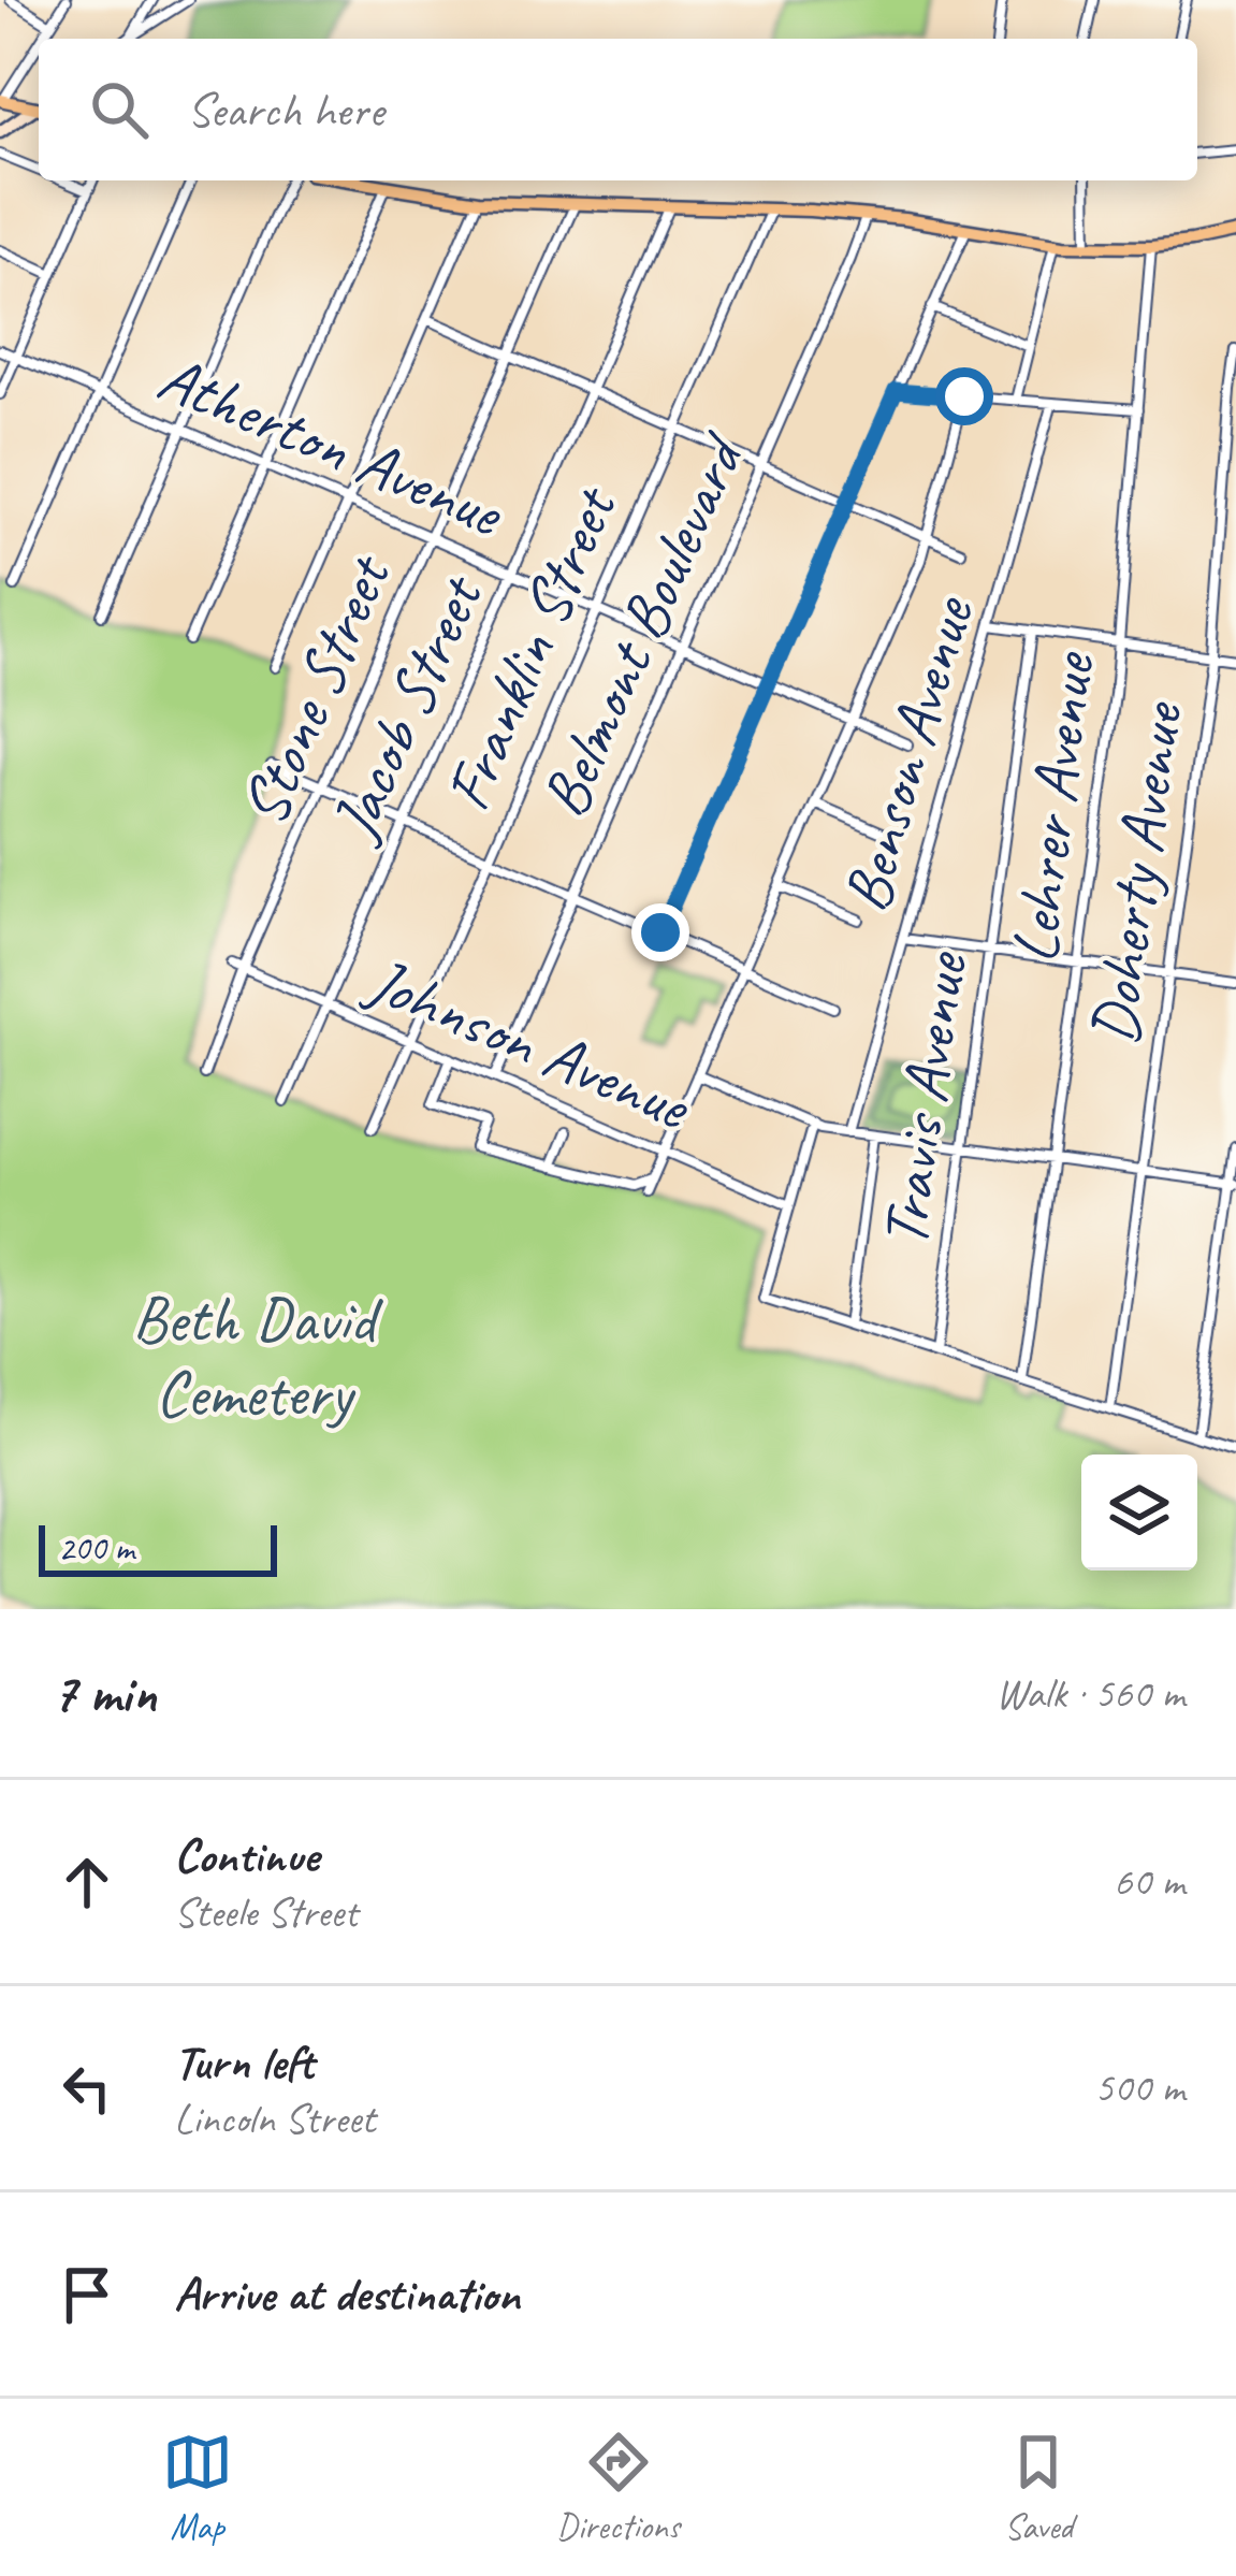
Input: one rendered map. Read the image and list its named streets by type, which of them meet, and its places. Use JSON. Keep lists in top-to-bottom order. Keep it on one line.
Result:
{"streets":{"street":["Atherton Avenue","Belmont Boulevard","Franklin Street","Stone Street","Jacob Street","Benson Avenue","Lehrer Avenue","Doherty Avenue","Johnson Avenue","Travis Avenue"]},"crossings":[["Atherton Avenue","Belmont Boulevard"],["Atherton Avenue","Franklin Street"],["Atherton Avenue","Stone Street"],["Atherton Avenue","Jacob Street"],["Belmont Boulevard","Johnson Avenue"],["Franklin Street","Johnson Avenue"],["Stone Street","Johnson Avenue"],["Jacob Street","Johnson Avenue"]],"parks":["Beth David Cemetery"],"scale_bar":"200 m","page":{"search":"Search here","scale":"200 m","heading":["7 min","Walk · 560 m"],"list":[["Continue","Steele Street","60 m"],["Turn left","Lincoln Street","500 m"],"Arrive at destination"],"nav":["Map","Directions","Saved"]}}
